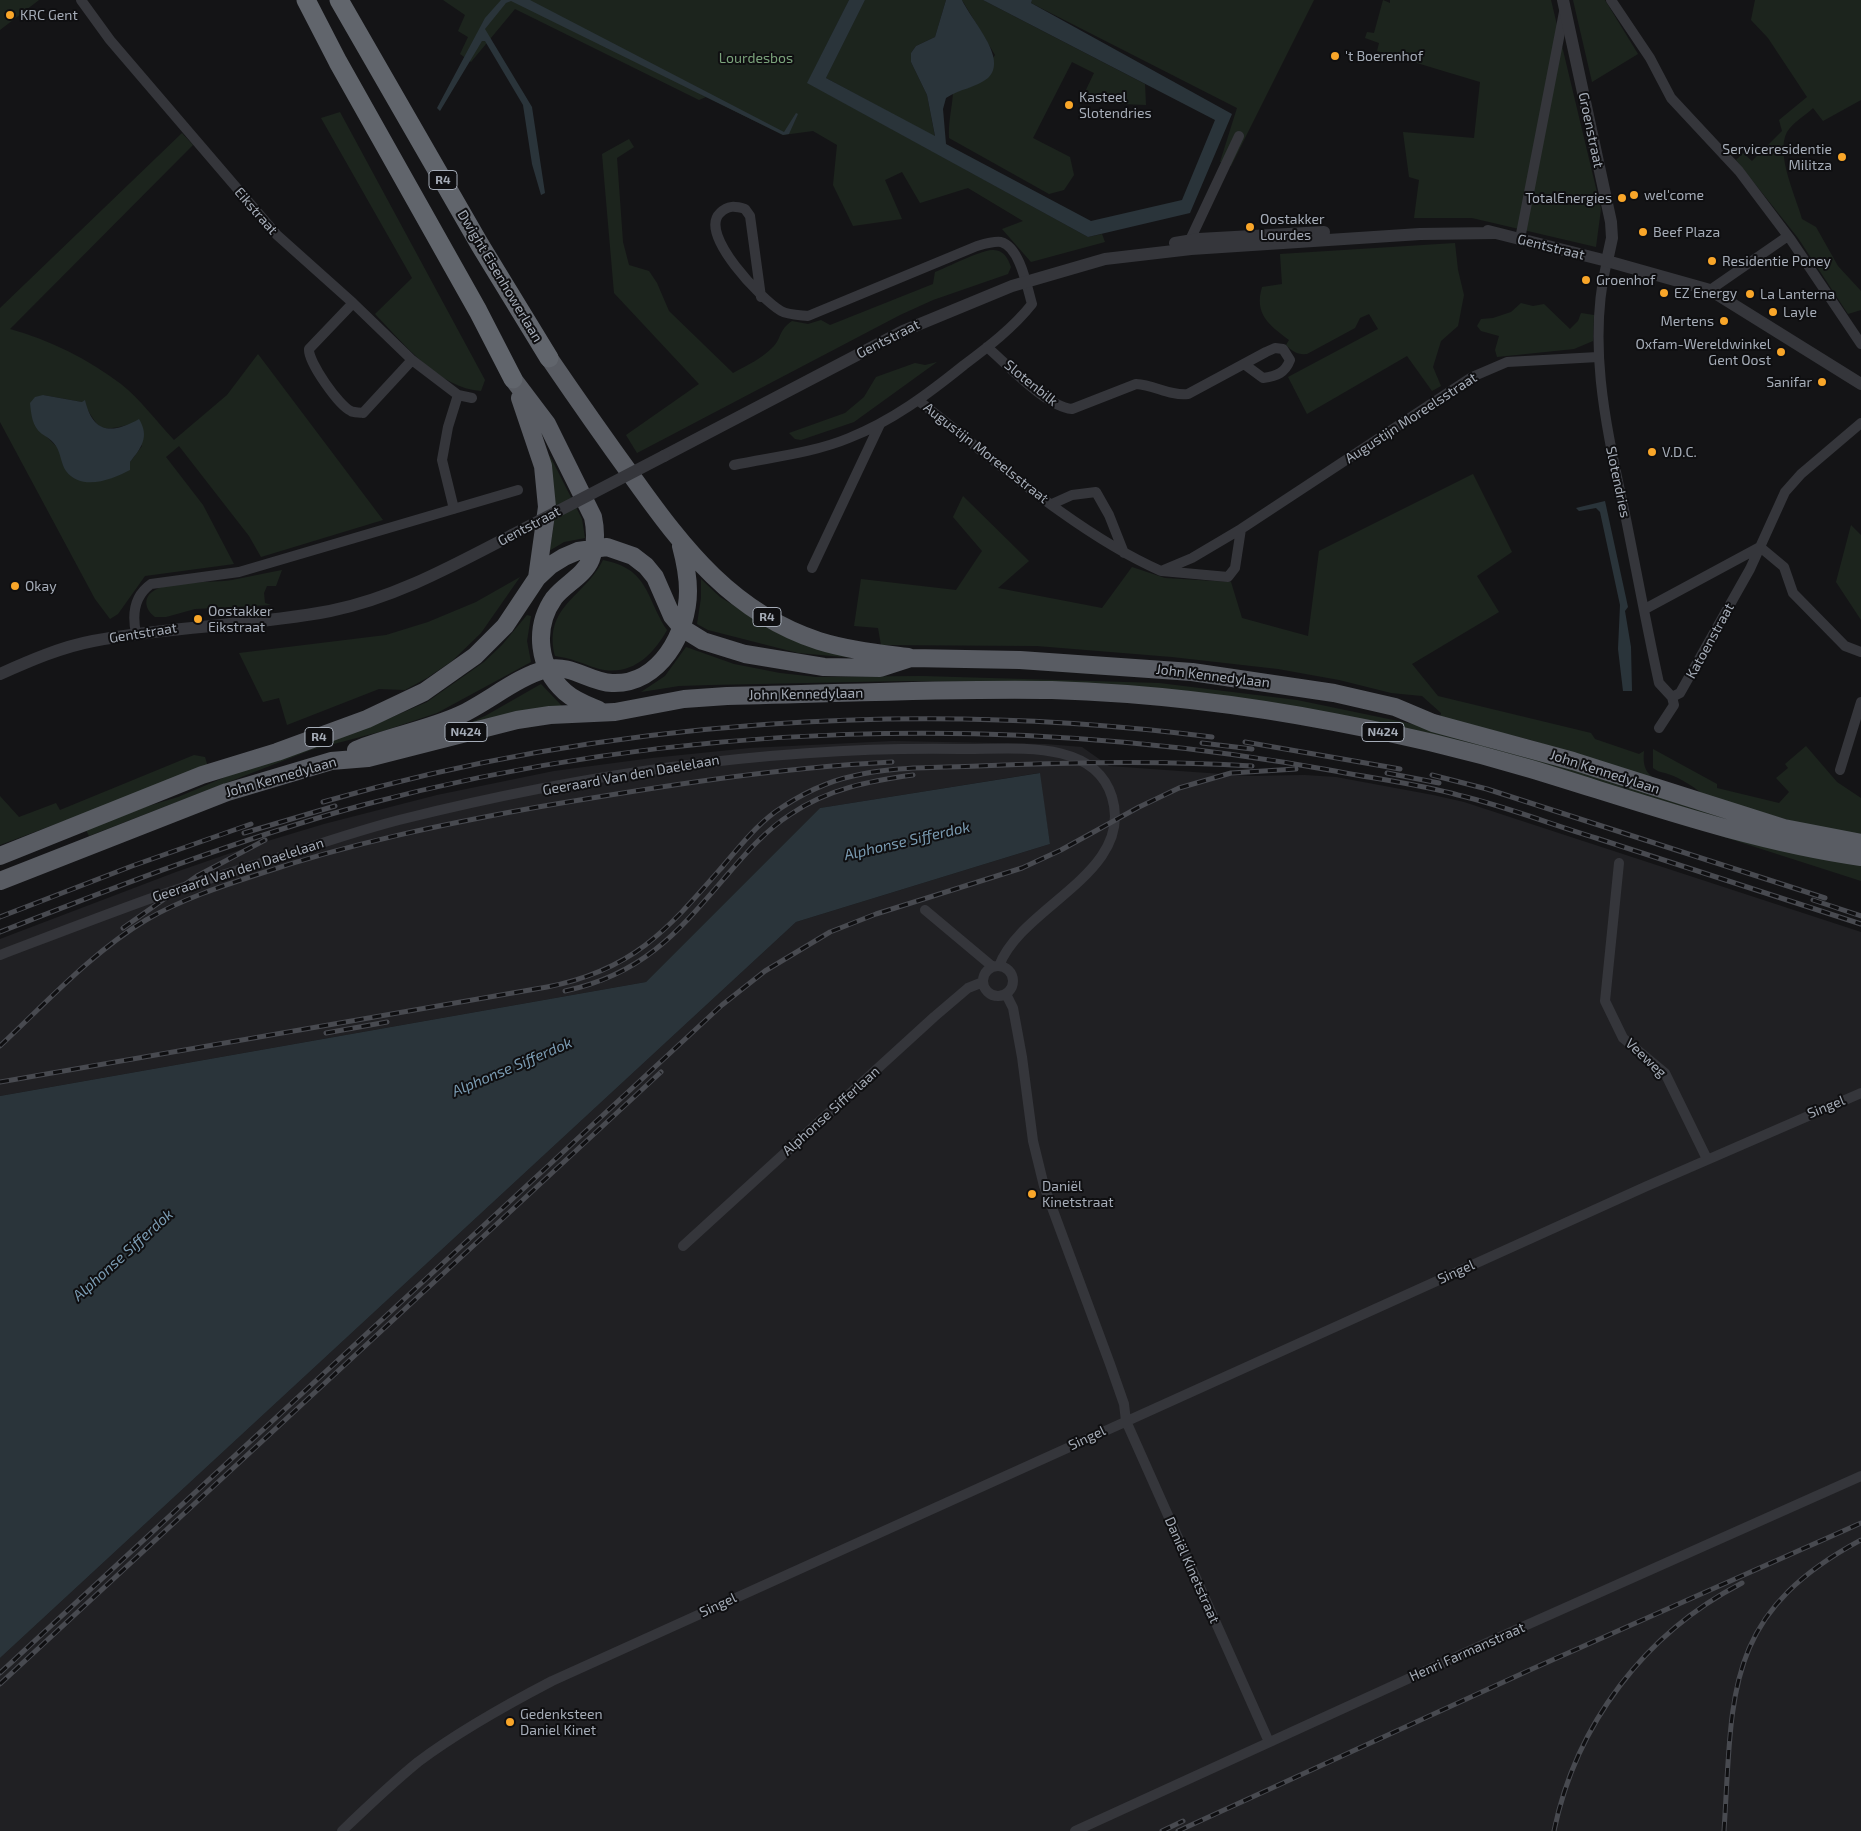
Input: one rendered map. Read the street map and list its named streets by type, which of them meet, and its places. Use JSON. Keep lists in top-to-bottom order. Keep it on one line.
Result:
{"streets":{"highway":["R4","Dwight Eisenhowerlaan","John Kennedylaan","N424"],"street":["Groenstraat","Eikstraat","Gentstraat","Slotenbilk","Augustijn Moreelsstraat","Slotendries","Katoenstraat","Geeraard Van den Daelelaan","Veeweg","Singel","Alphonse Sifferlaan","Daniël Kinetstraat","Henri Farmanstraat"]},"crossings":[["Groenstraat","Gentstraat"],["Groenstraat","Slotendries"],["R4","John Kennedylaan"],["Gentstraat","Slotendries"],["Dwight Eisenhowerlaan","John Kennedylaan"],["Augustijn Moreelsstraat","Slotendries"],["Slotendries","Katoenstraat"],["Geeraard Van den Daelelaan","Alphonse Sifferlaan"],["Geeraard Van den Daelelaan","Daniël Kinetstraat"],["Veeweg","Singel"],["Singel","Daniël Kinetstraat"],["Alphonse Sifferlaan","Daniël Kinetstraat"],["Daniël Kinetstraat","Henri Farmanstraat"]],"water":["Alphonse Sifferdok"],"parks":["Lourdesbos"],"places":["KRC Gent","'t Boerenhof","Kasteel Slotendries","Serviceresidentie Militza","wel'come","TotalEnergies","Oostakker Lourdes","Beef Plaza","Residentie Poney","Groenhof","EZ Energy","La Lanterna","Layle","Mertens","Oxfam-Wereldwinkel Gent Oost","Sanifar","V.D.C.","Okay","Oostakker Eikstraat","Daniël Kinetstraat","Gedenksteen Daniel Kinet"]}
